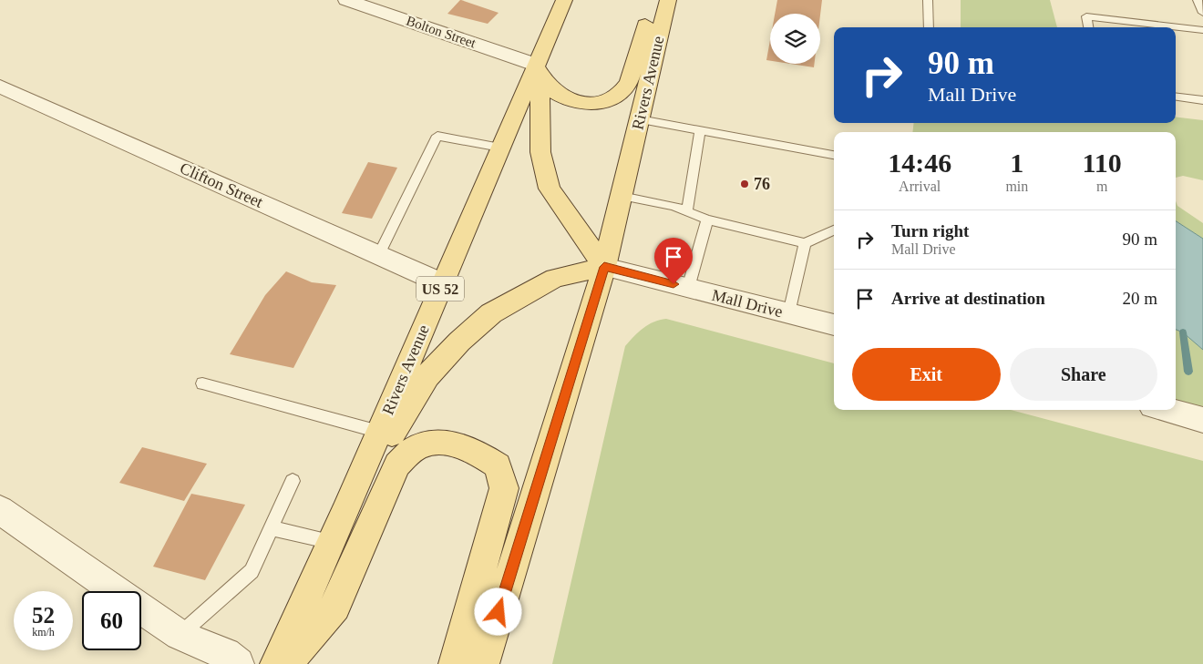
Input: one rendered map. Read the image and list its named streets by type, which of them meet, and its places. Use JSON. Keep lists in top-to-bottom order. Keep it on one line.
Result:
{"streets":{"main road":["Rivers Avenue","US 52"],"street":["Bolton Street","Clifton Street","Mall Drive"]},"crossings":[["Bolton Street","Rivers Avenue"],["Rivers Avenue","Clifton Street"],["Rivers Avenue","Mall Drive"]],"places":["76"],"page":{"turn":["90 m","Mall Drive"],"eta":["14:46","Arrival","1","min","110","m"],"list":[{"name":"Turn right","note":"Mall Drive","value":"90 m"},{"name":"Arrive at destination","value":"20 m"}],"buttons":["Exit","Share"],"speed":"52 km/h","limit":"60"}}
